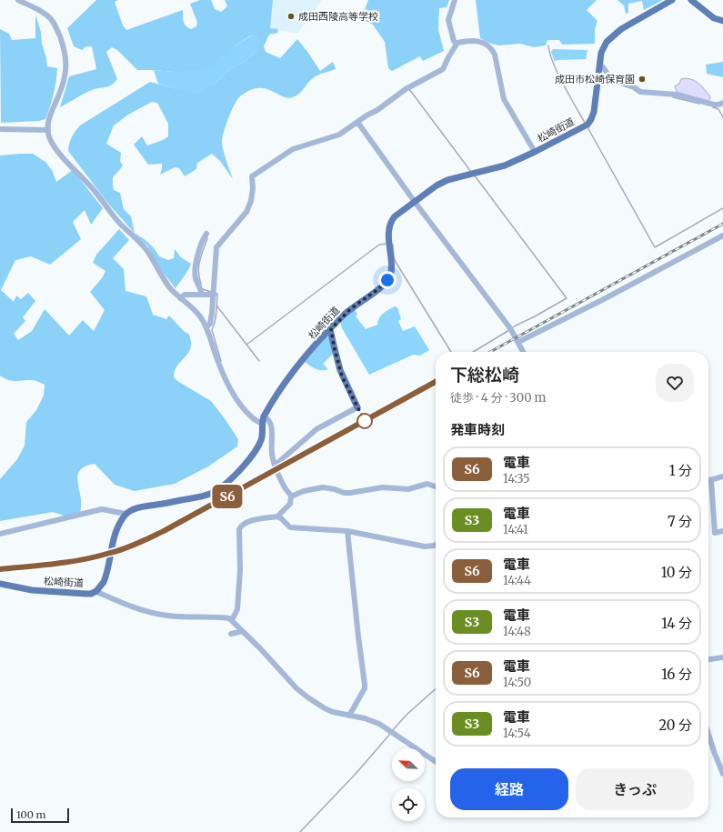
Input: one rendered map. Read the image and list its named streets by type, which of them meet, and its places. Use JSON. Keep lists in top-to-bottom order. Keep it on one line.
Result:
{"streets":{"main road":["松崎街道"]},"places":["成田西陵高等学校","成田市松崎保育園"],"scale_bar":"100 m","north":"top left","page":{"on_map":"S6","heading":[["下総松崎","徒歩 · 4 分 · 300 m"],"発車時刻"],"list":[{"mark":"S6","name":"電車","note":"14:35","value":"1 分"},{"mark":"S3","name":"電車","note":"14:41","value":"7 分"},{"mark":"S6","name":"電車","note":"14:44","value":"10 分"},{"mark":"S3","name":"電車","note":"14:48","value":"14 分"},{"mark":"S6","name":"電車","note":"14:50","value":"16 分"},{"mark":"S3","name":"電車","note":"14:54","value":"20 分"}],"buttons":["経路","きっぷ"],"scale":"100 m"}}
